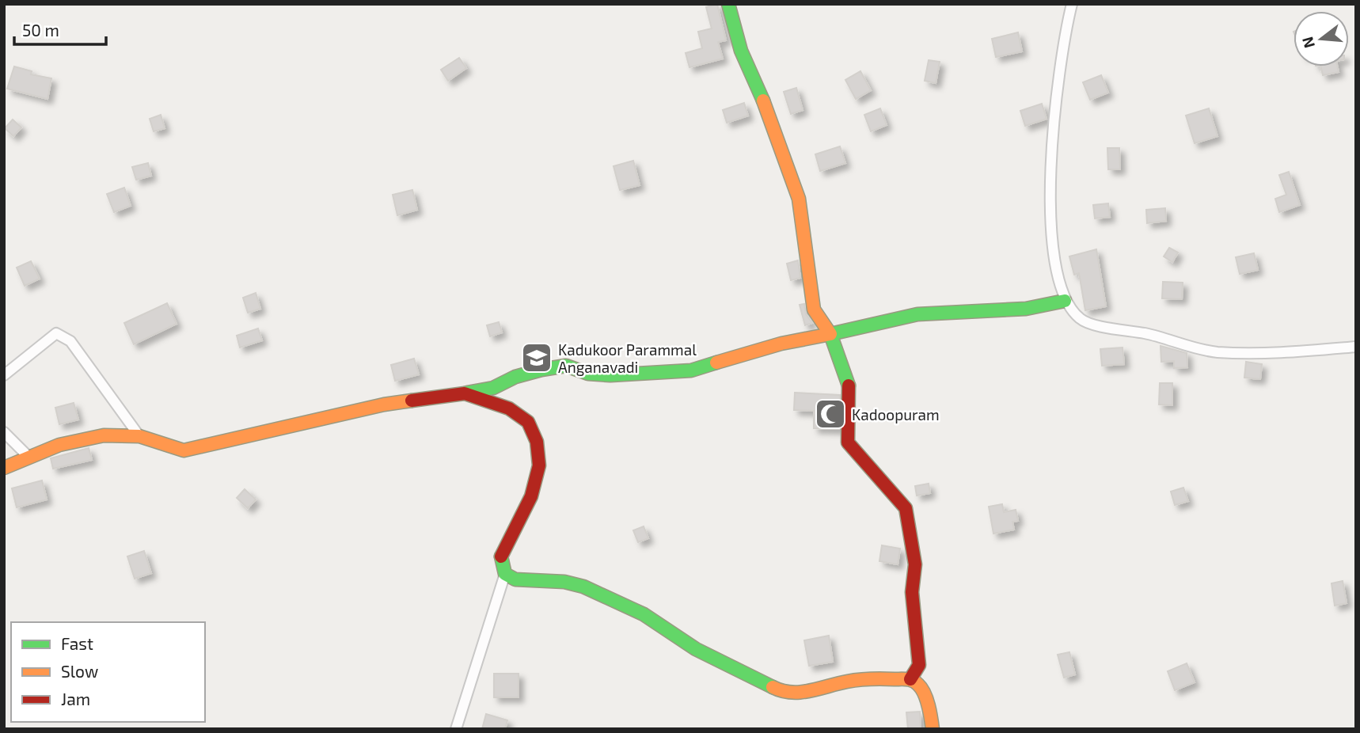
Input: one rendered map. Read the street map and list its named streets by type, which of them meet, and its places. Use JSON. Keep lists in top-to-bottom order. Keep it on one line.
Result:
{"places":{"school or university":["Kadukoor Parammal Anganavadi"],"mosque":["Kadoopuram"]},"legend":["Fast","Slow","Jam"],"scale_bar":"50 m","north":"left"}
